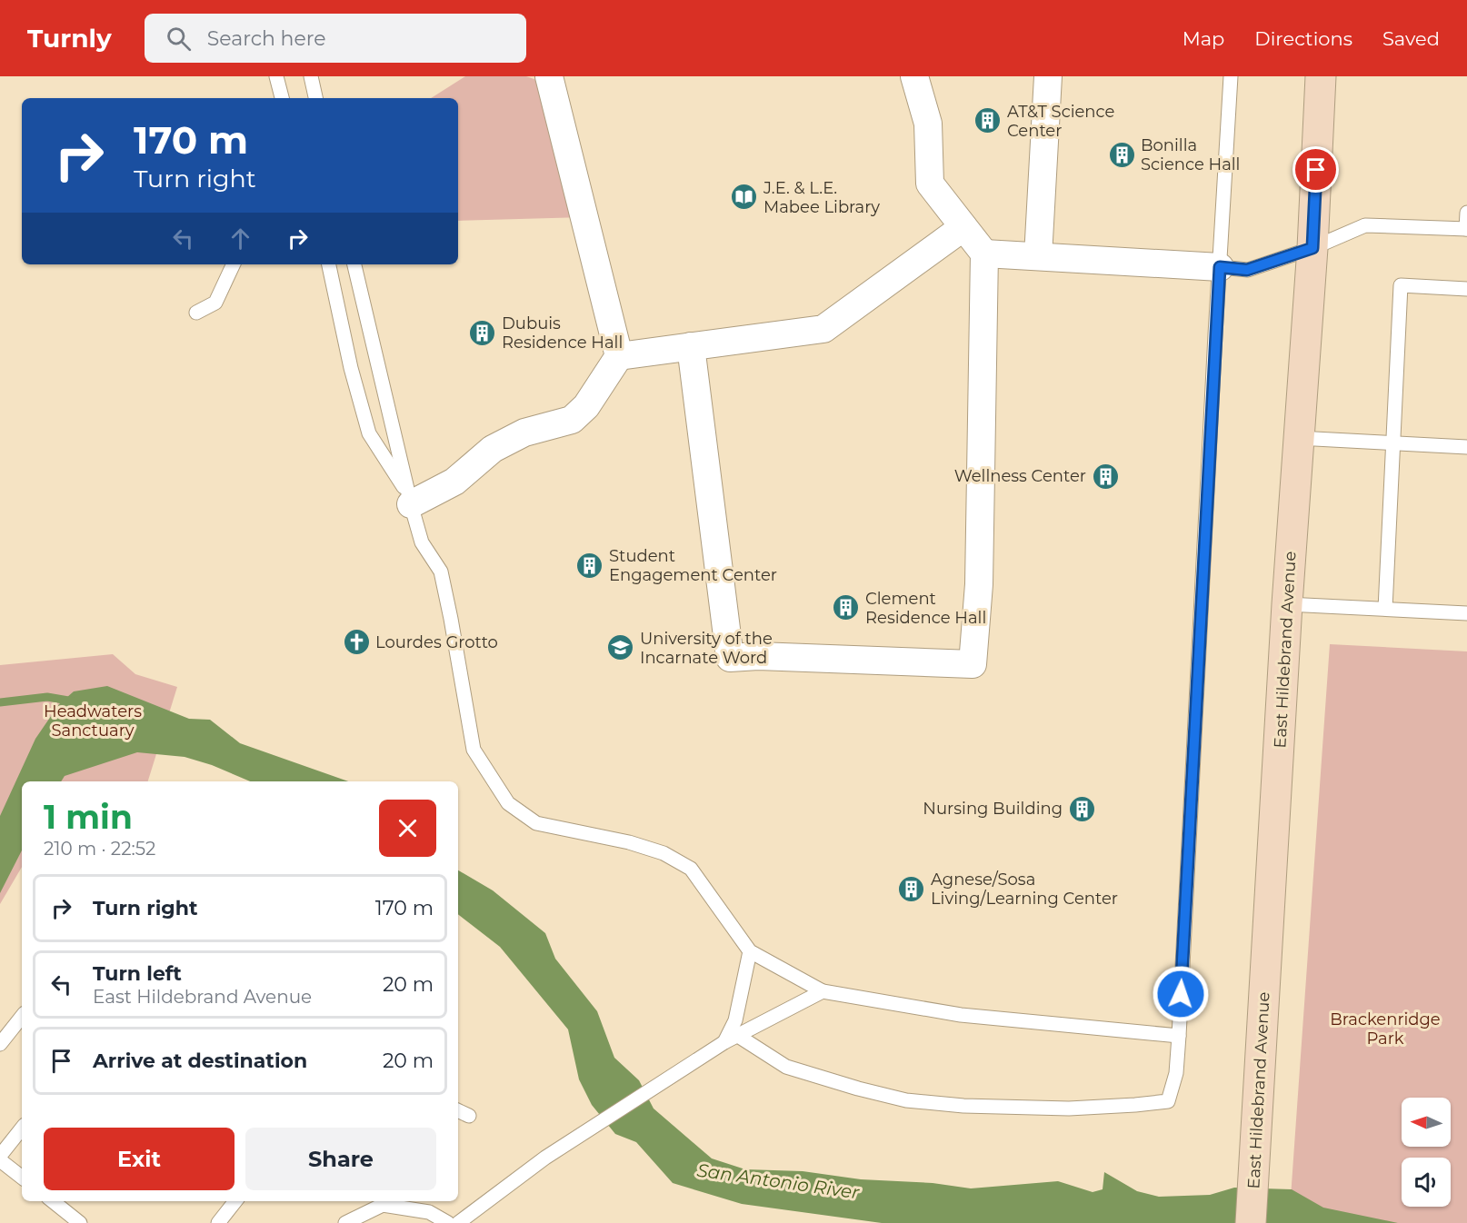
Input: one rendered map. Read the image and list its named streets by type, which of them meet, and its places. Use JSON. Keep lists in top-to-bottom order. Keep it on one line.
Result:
{"streets":{"main road":["East Hildebrand Avenue"]},"water":["San Antonio River"],"parks":["Headwaters Sanctuary","Brackenridge Park"],"places":{"building":["AT&T Science Center","Bonilla Science Hall","Dubuis Residence Hall","Wellness Center","Student Engagement Center","Clement Residence Hall","Nursing Building","Agnese/Sosa Living/Learning Center"],"library":["J.E. & L.E. Mabee Library"],"church":["Lourdes Grotto"],"school or university":["University of the Incarnate Word"]},"north":"left","page":{"header":"Turnly","search":"Search here","nav":["Map","Directions","Saved"],"turn":["170 m","Turn right"],"heading":["1 min","210 m · 22:52"],"list":[{"name":"Turn right","value":"170 m"},{"name":"Turn left","note":"East Hildebrand Avenue","value":"20 m"},{"name":"Arrive at destination","value":"20 m"}],"buttons":["Exit","Share"]}}
